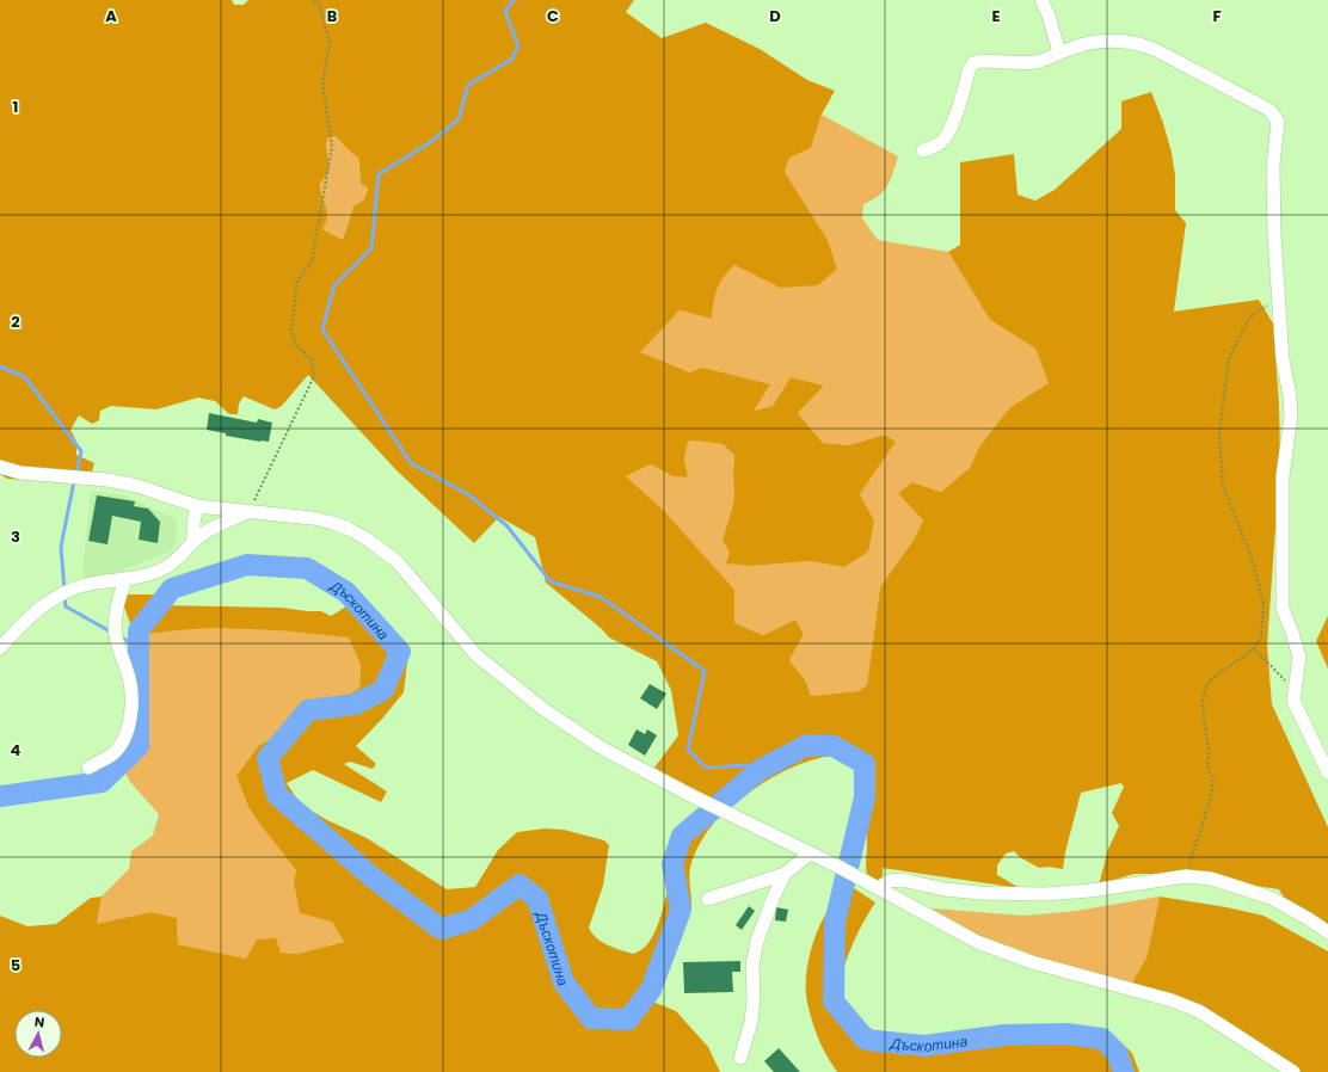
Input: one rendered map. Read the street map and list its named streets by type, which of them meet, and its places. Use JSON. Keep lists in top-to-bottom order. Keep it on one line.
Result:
{"water":["Дъскотина"],"north":"top","grid":{"columns":["A","B","C","D","E","F"],"rows":["1","2","3","4","5"]}}
